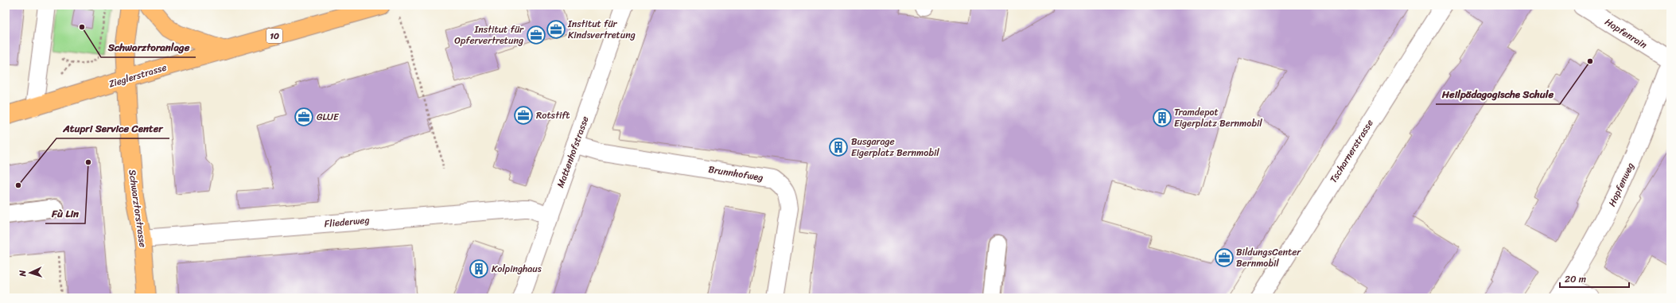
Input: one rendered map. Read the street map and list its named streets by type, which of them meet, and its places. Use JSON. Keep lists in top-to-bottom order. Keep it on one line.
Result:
{"streets":{"main road":["10","Zieglerstrasse","Schwarztorstrasse"],"street":["Hopfenrain","Tscharnerstrasse","Mattenhofstrasse","Brunnhofweg","Hopfenweg","Fliederweg"]},"crossings":[["Zieglerstrasse","Schwarztorstrasse"],["Mattenhofstrasse","Brunnhofweg"],["Mattenhofstrasse","Fliederweg"],["Schwarztorstrasse","Fliederweg"]],"places":{"other":["Schwarztoranlage","Heilpädagogische Schule","Fù Lin","Atupri Service Center"],"office":["Institut für Kindsvertretung","Institut für Opfervertretung","Rotstift","GLUE","BildungsCenter Bernmobil"],"building":["Tramdepot Eigerplatz Bernmobil","Busgarage Eigerplatz Bernmobil","Kolpinghaus"]},"scale_bar":"20 m","north":"left"}
